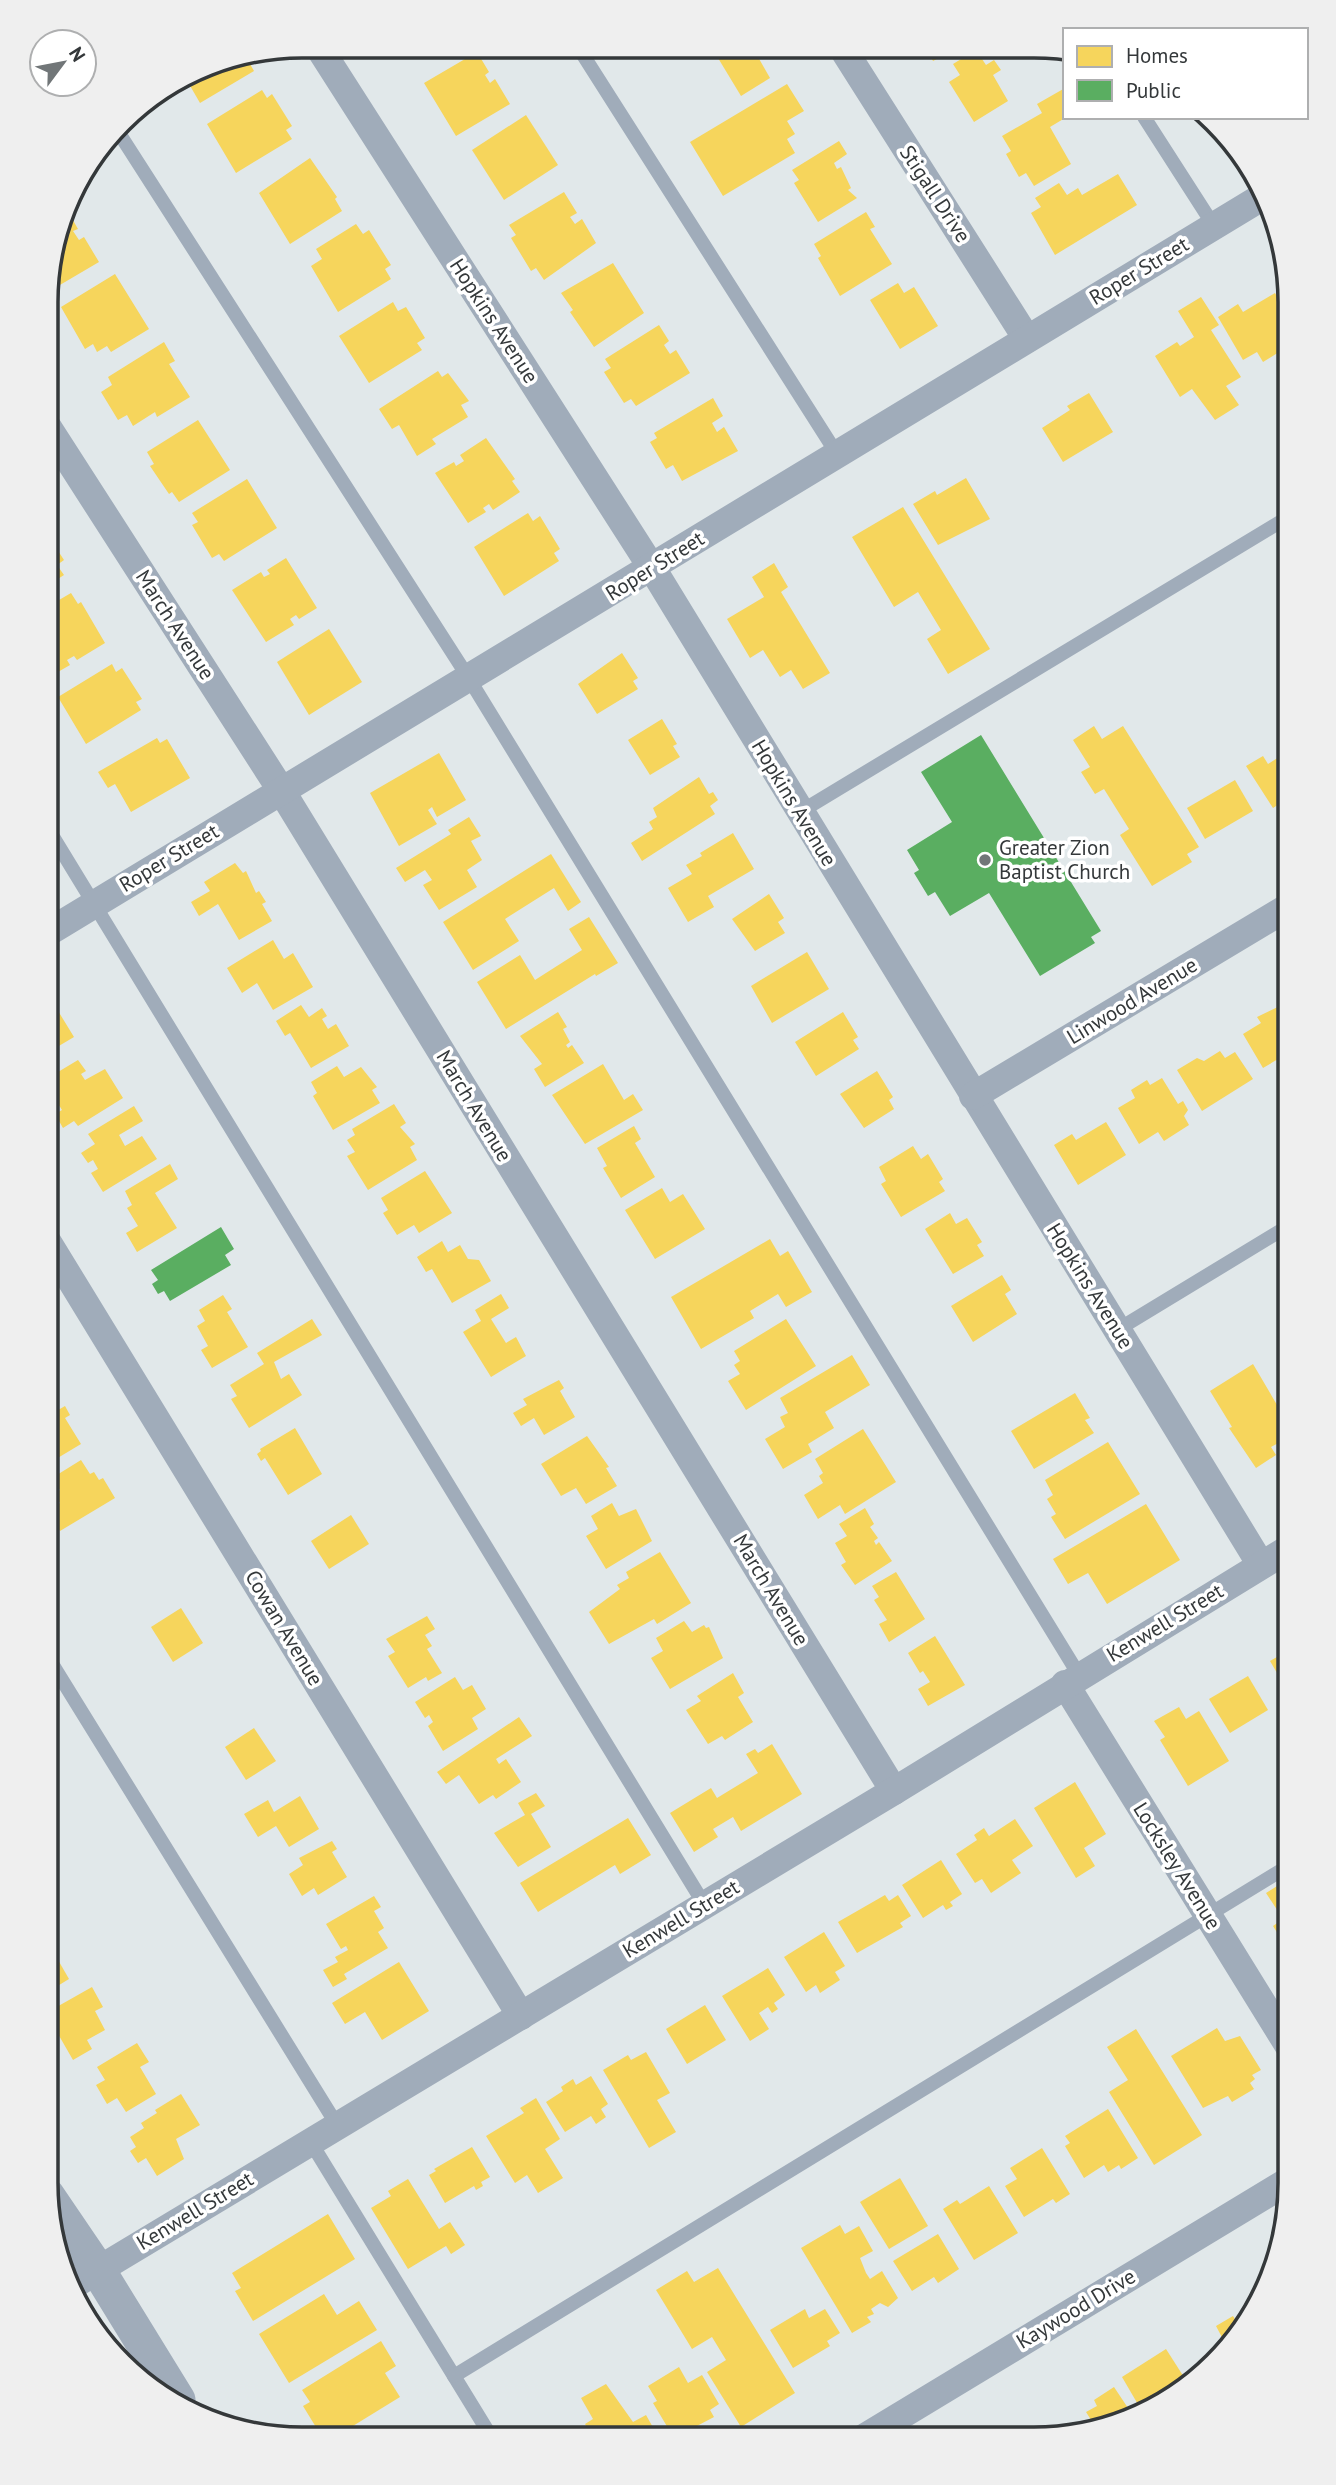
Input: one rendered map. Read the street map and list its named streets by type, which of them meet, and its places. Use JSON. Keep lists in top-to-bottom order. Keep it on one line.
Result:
{"streets":{"street":["Stigall Drive","Roper Street","Hopkins Avenue","March Avenue","Linwood Avenue","Kenwell Street","Cowan Avenue","Locksley Avenue","Kaywood Drive"]},"crossings":[["Stigall Drive","Roper Street"],["Roper Street","Hopkins Avenue"],["Roper Street","March Avenue"],["Hopkins Avenue","Linwood Avenue"],["Hopkins Avenue","Kenwell Street"],["March Avenue","Kenwell Street"],["Kenwell Street","Cowan Avenue"],["Kenwell Street","Locksley Avenue"]],"places":["Greater Zion Baptist Church"],"legend":["Homes","Public"],"north":"top right"}
